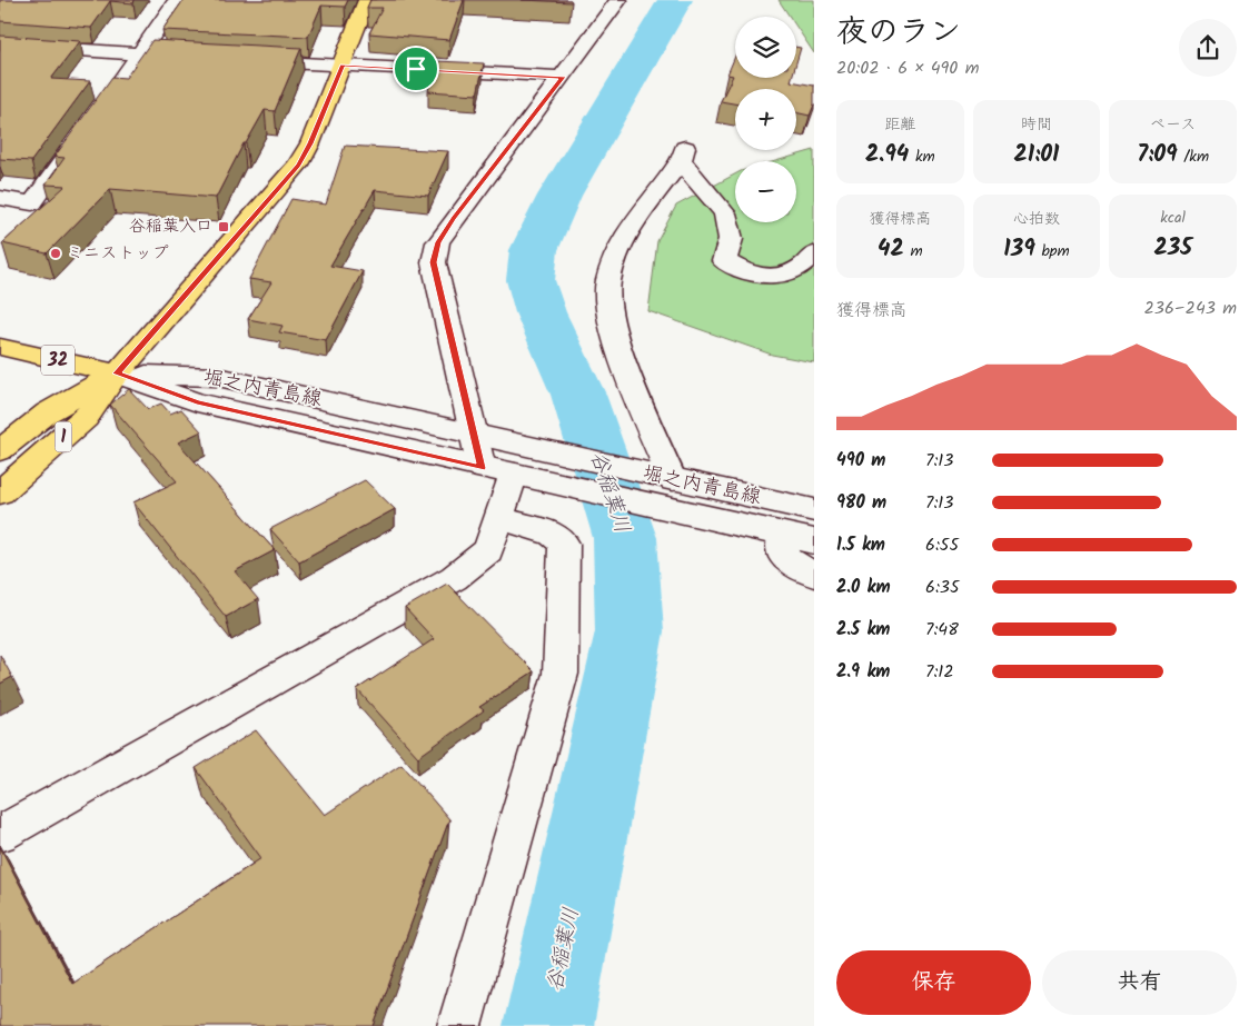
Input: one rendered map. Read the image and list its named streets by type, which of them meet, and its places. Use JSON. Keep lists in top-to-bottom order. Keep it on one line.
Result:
{"streets":{"main road":["32","1"],"street":["堀之内青島線"]},"crossings":[["32","堀之内青島線"],["32","1"],["堀之内青島線","1"]],"water":["谷稲葉川"],"places":{"transit":["谷稲葉入口"],"other":["ミニストップ"]},"page":{"heading":["夜のラン","20:02 · 6 × 490 m"],"map_buttons":["+","−"],"stats":[["距離","2.94 km"],["時間","21:01"],["ペース","7:09 /km"],["獲得標高","42 m"],["心拍数","139 bpm"],["kcal","235"]],"chart":["獲得標高","236–243 m"],"list":[{"name":"490 m","note":"7:13"},{"name":"980 m","note":"7:13"},{"name":"1.5 km","note":"6:55"},{"name":"2.0 km","note":"6:35"},{"name":"2.5 km","note":"7:48"},{"name":"2.9 km","note":"7:12"}],"buttons":["保存","共有"]}}
